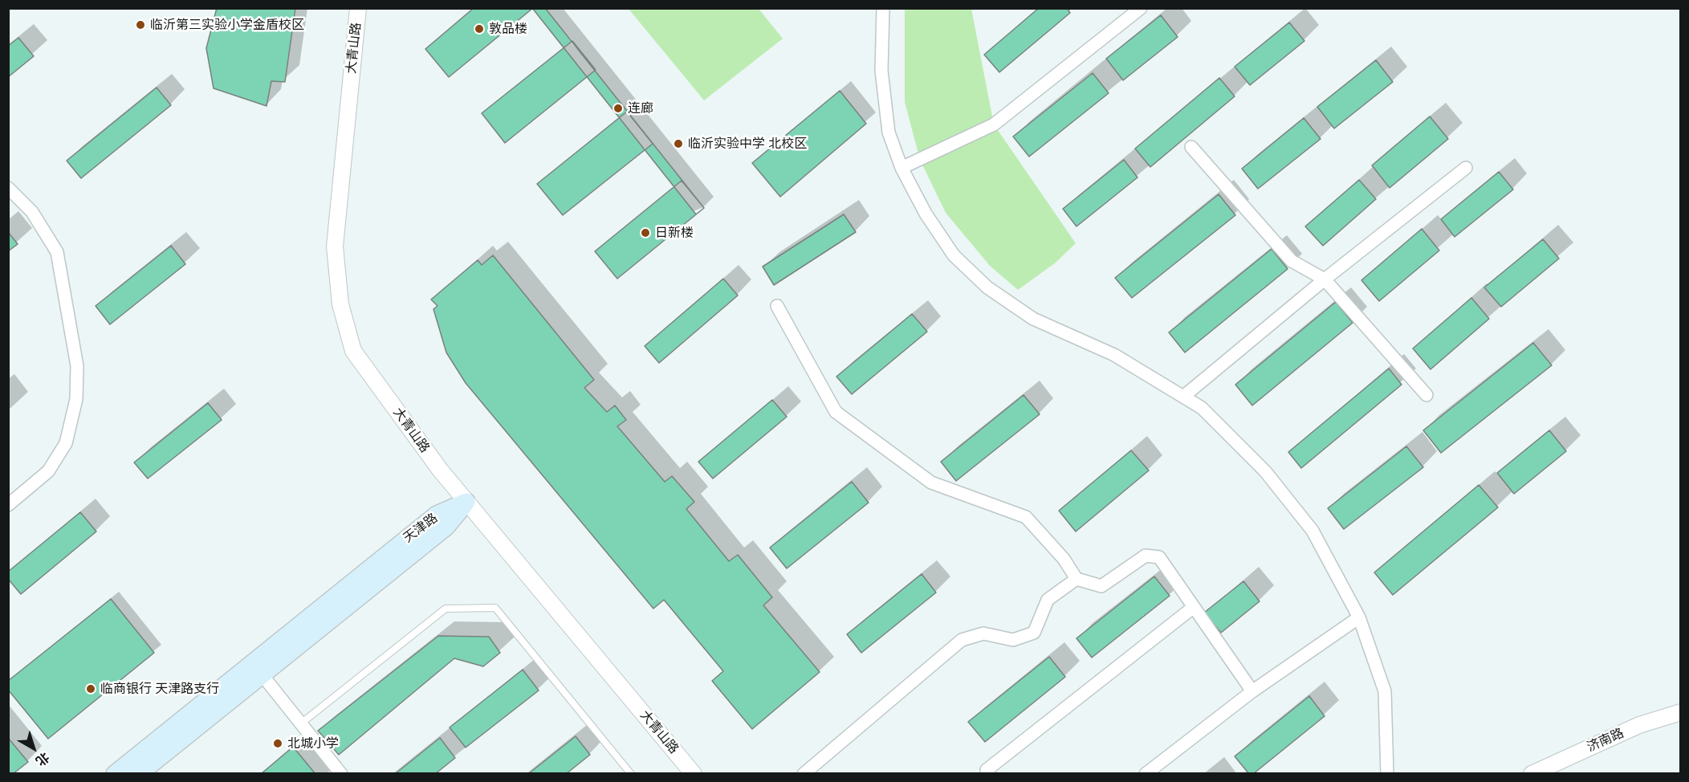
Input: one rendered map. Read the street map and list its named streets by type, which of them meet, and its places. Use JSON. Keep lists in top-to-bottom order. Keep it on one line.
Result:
{"streets":{"main road":["天津路"],"street":["大青山路","济南路"]},"crossings":[["大青山路","天津路"]],"places":["临沂第三实验小学金盾校区","敦品楼","连廊","临沂实验中学 北校区","日新楼","临商银行 天津路支行","北城小学"],"north":"bottom right"}
